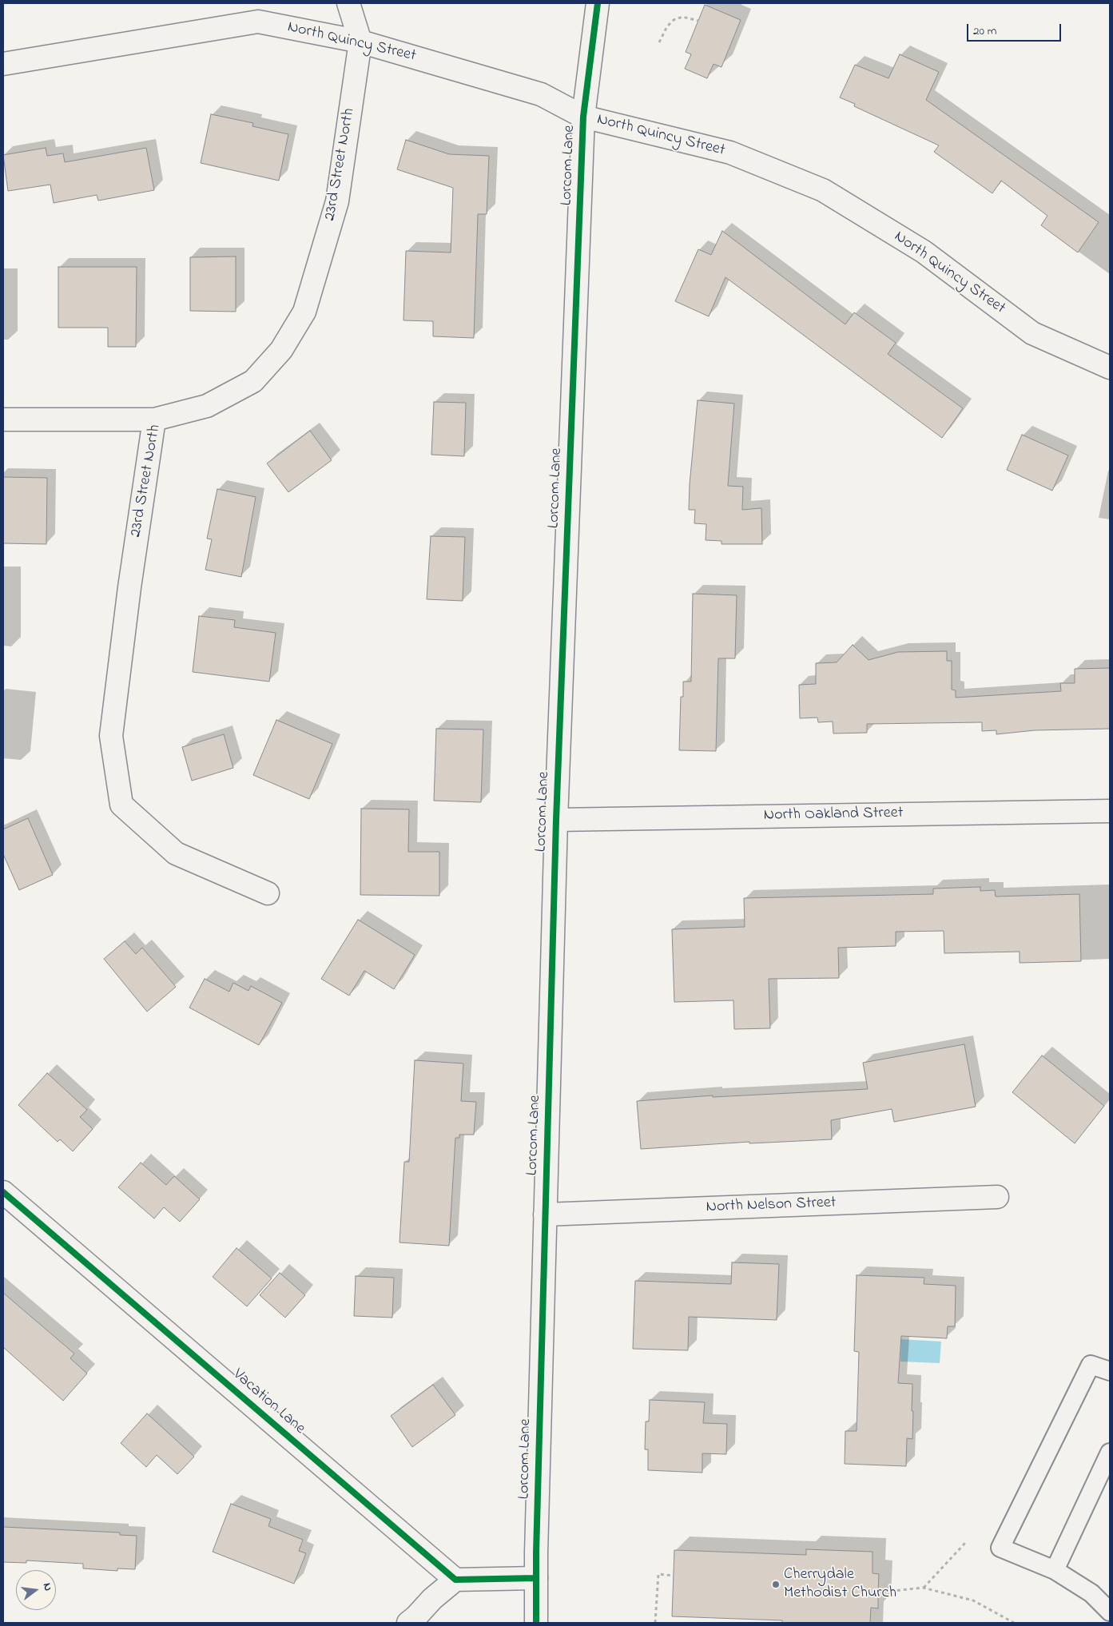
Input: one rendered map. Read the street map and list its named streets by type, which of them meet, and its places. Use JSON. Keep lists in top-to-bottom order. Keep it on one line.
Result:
{"streets":{"street":["North Quincy Street","23rd Street North","Lorcom Lane","North Oakland Street","North Nelson Street","Vacation Lane"]},"crossings":[["North Quincy Street","23rd Street North"],["North Quincy Street","Lorcom Lane"],["Lorcom Lane","North Oakland Street"],["Lorcom Lane","North Nelson Street"]],"places":["Cherrydale Methodist Church"],"scale_bar":"20 m","north":"right"}
